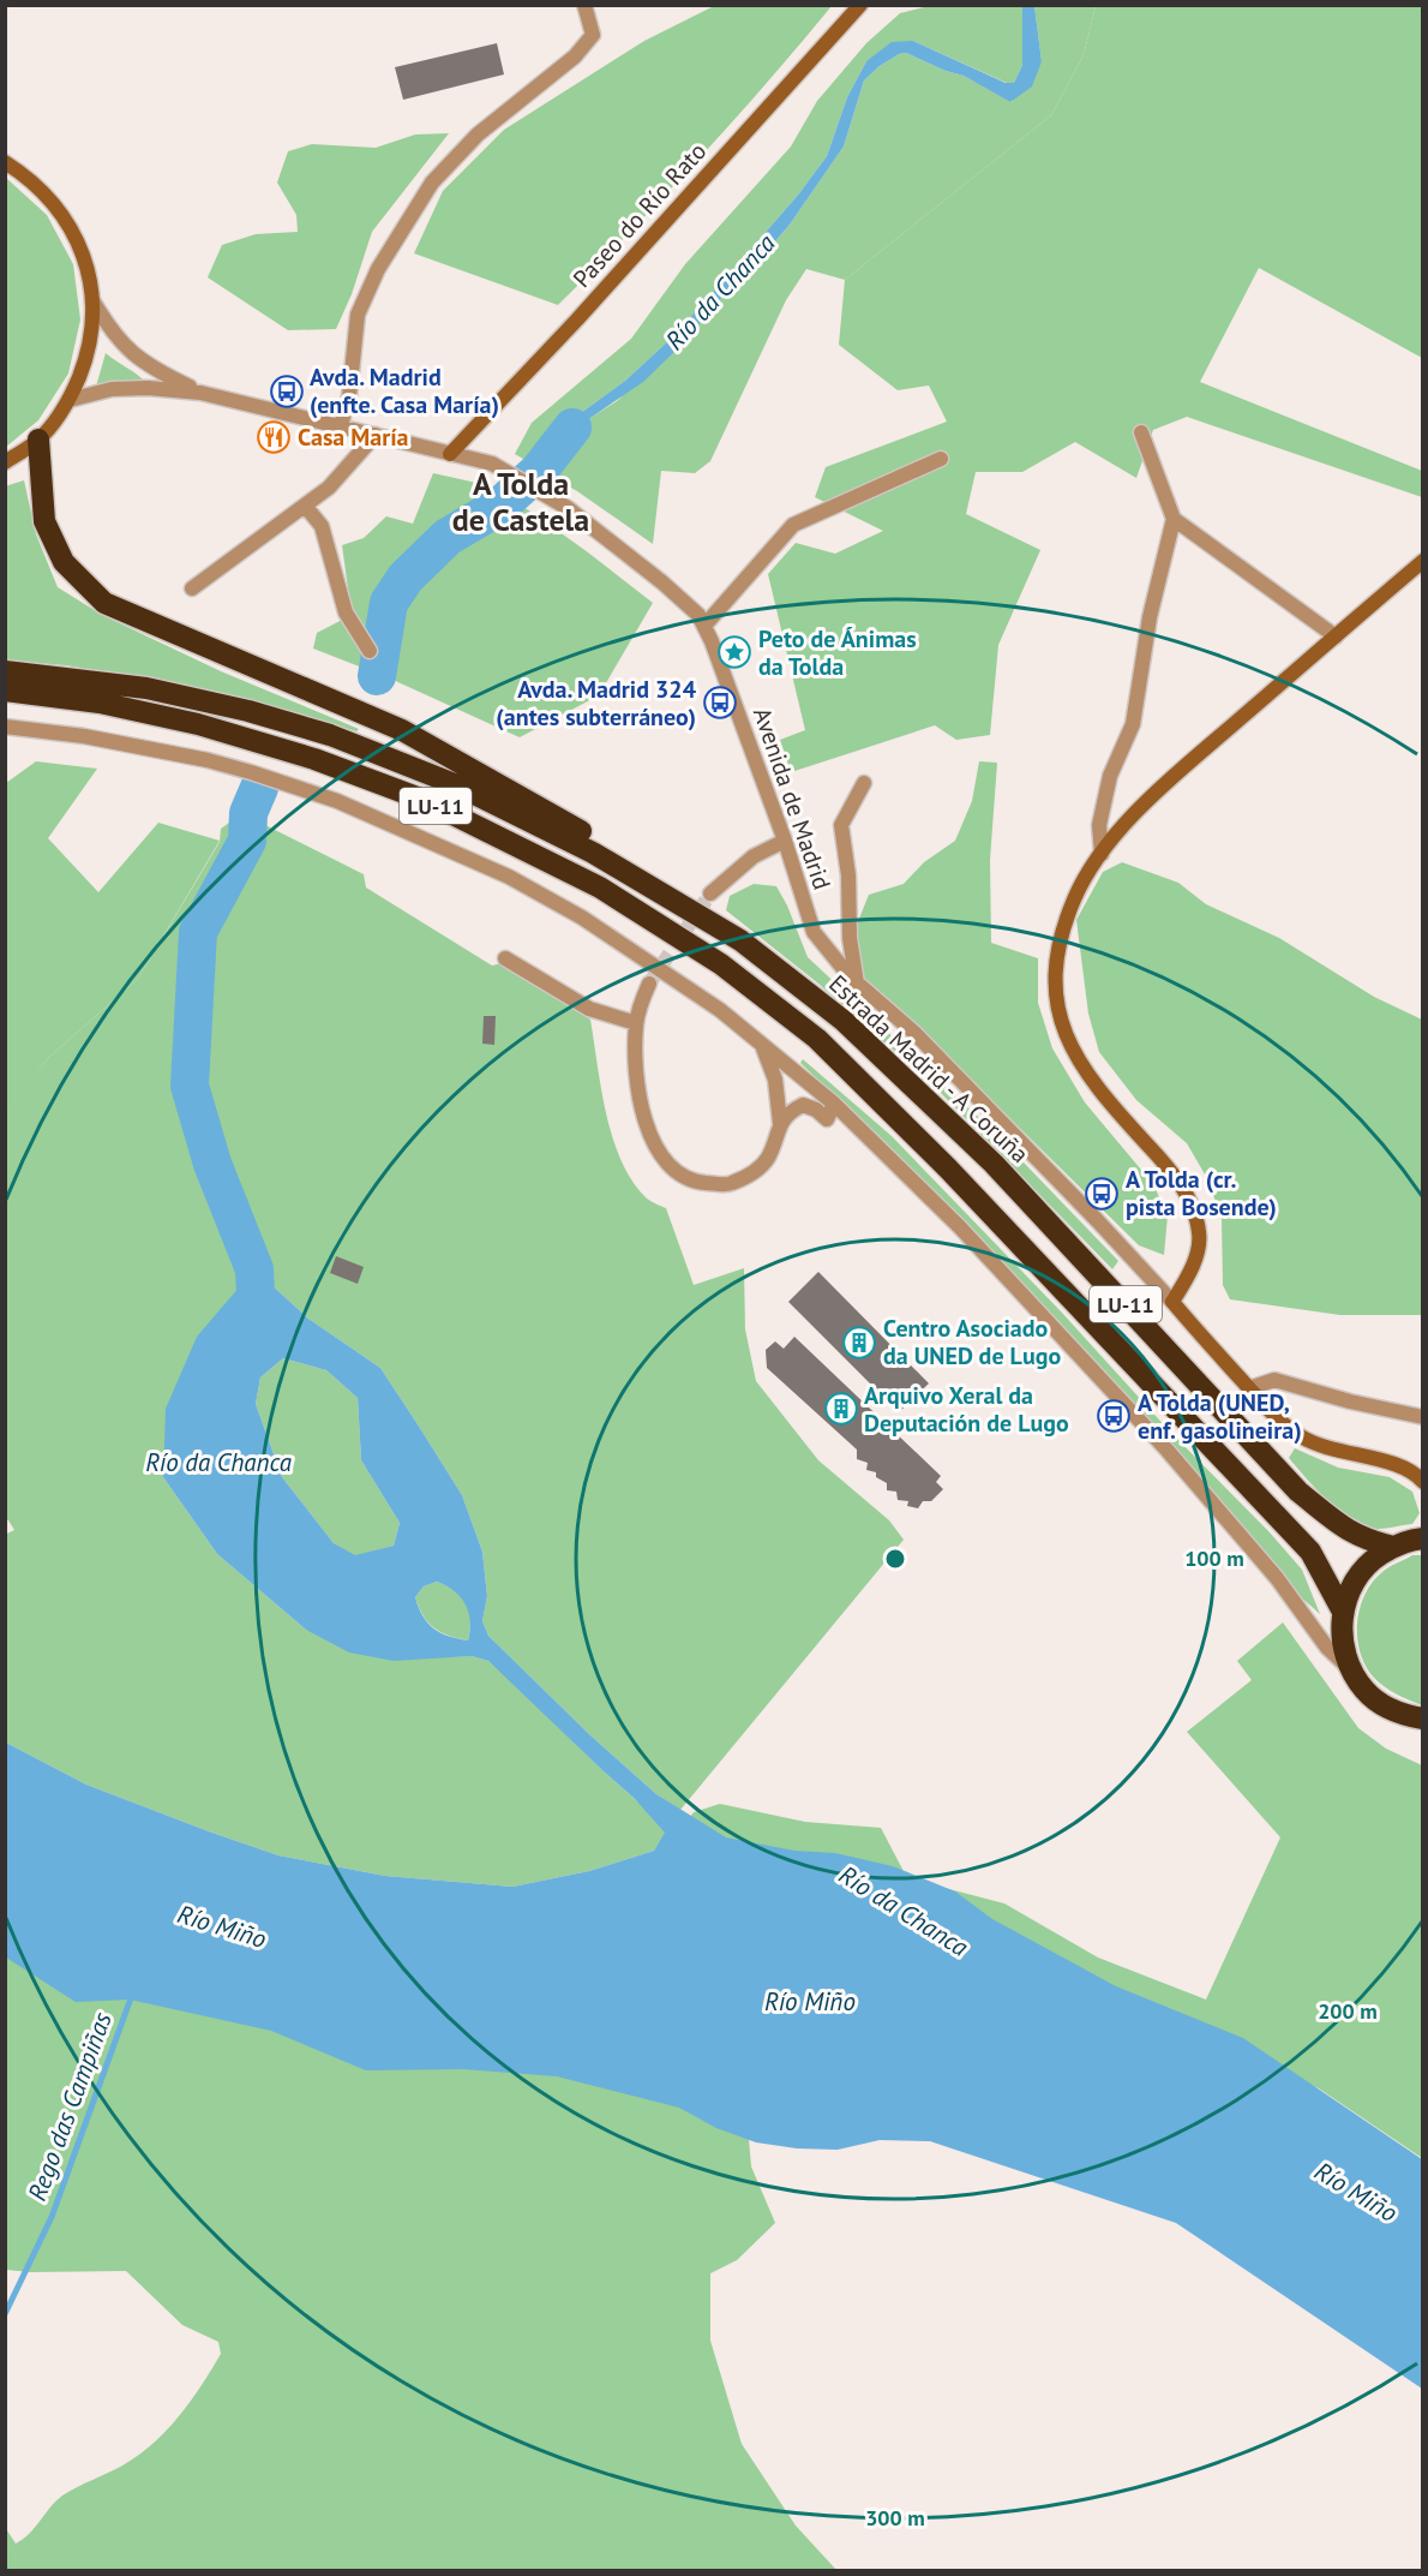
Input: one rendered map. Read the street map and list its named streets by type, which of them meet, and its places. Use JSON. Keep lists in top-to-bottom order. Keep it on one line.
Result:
{"streets":{"highway":["LU-11","Estrada Madrid - A Coruña"],"street":["Paseo do Río Rato","Avenida de Madrid"]},"crossings":[["Paseo do Río Rato","Avenida de Madrid"],["LU-11","Estrada Madrid - A Coruña"]],"districts":["A Tolda de Castela"],"water":["Río da Chanca","Río Miño","Rego das Campiñas"],"places":{"bus stop":["Avda. Madrid (enfte. Casa María)","Avda. Madrid 324 (antes subterráneo)","A Tolda (cr. pista Bosende)","A Tolda (UNED, enf. gasolineira)"],"restaurant":["Casa María"],"place":["Peto de Ánimas da Tolda"],"building":["Centro Asociado da UNED de Lugo","Arquivo Xeral da Deputación de Lugo"]},"rings":["100 m","200 m","300 m"]}
